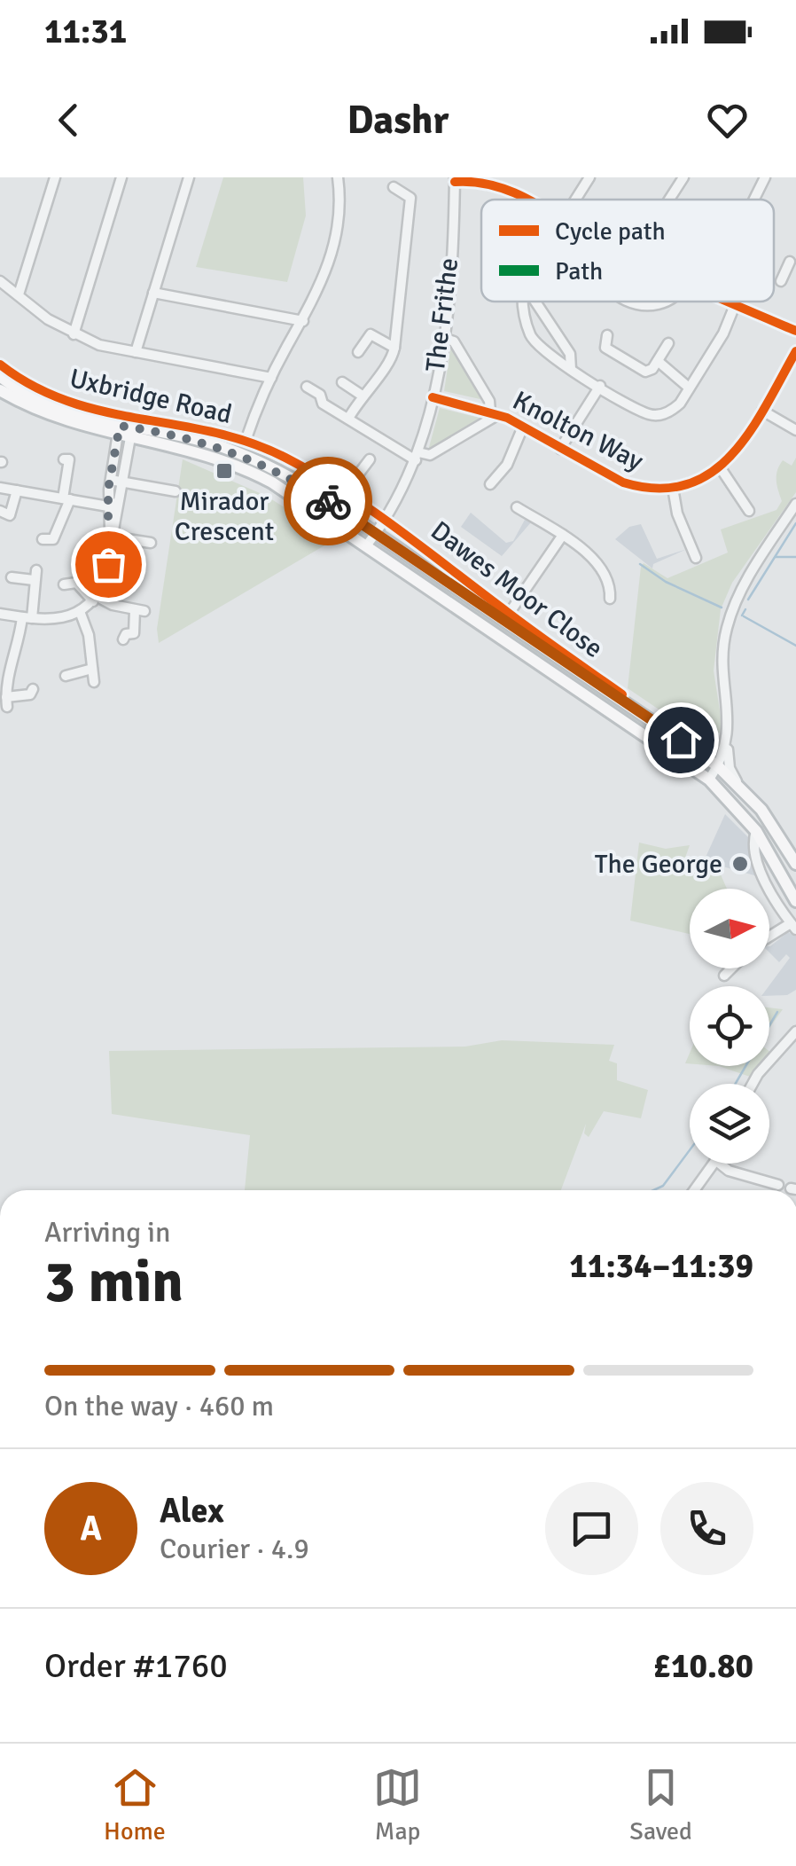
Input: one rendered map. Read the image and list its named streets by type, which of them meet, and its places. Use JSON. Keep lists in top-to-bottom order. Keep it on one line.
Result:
{"streets":{"main road":["Uxbridge Road"],"street":["The Frithe","Knolton Way","Dawes Moor Close"]},"crossings":[["The Frithe","Uxbridge Road"],["The Frithe","Knolton Way"],["The Frithe","Dawes Moor Close"],["Uxbridge Road","Dawes Moor Close"]],"places":{"transit":["Mirador Crescent"],"other":["The George"]},"legend":["Cycle path","Path"],"north":"right","page":{"status":"11:31","header":"Dashr","heading":["3 min","Arriving in","11:34–11:39"],"panel":["Alex","Courier · 4.9","Order #1760","£10.80"],"bar":"On the way · 460 m","round":"A","tabs":["Home","Map","Saved"]}}
